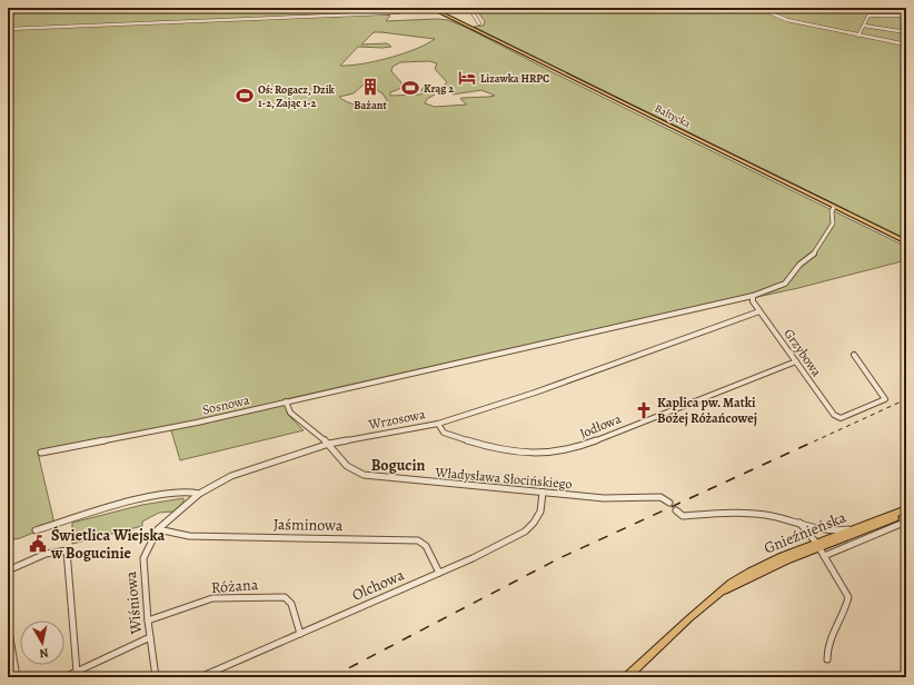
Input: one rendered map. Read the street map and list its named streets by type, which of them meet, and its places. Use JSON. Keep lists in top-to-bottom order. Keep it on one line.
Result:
{"streets":{"main road":["Bałtycka","Gnieźnieńska"],"street":["Grzybowa","Sosnowa","Wrzosowa","Jodłowa","Władysława Słocińskiego","Jaśminowa","Olchowa","Różana","Wiśniowa"]},"crossings":[["Bałtycka","Sosnowa"],["Grzybowa","Sosnowa"],["Grzybowa","Wrzosowa"],["Grzybowa","Jodłowa"],["Sosnowa","Władysława Słocińskiego"],["Wrzosowa","Jodłowa"],["Wrzosowa","Władysława Słocińskiego"],["Wrzosowa","Wiśniowa"],["Władysława Słocińskiego","Olchowa"],["Jaśminowa","Olchowa"],["Jaśminowa","Wiśniowa"],["Olchowa","Różana"],["Różana","Wiśniowa"]],"districts":["Bogucin"],"places":{"hotel":["Lizawka HRPC"],"building":["Bażant"],"sports":["Krąg 2","Oś: Rogacz, Dzik 1-2, Zając 1-2"],"church":["Kaplica pw. Matki Bożej Różańcowej"],"public building":["Świetlica Wiejska w Bogucinie"]},"north":"bottom"}
